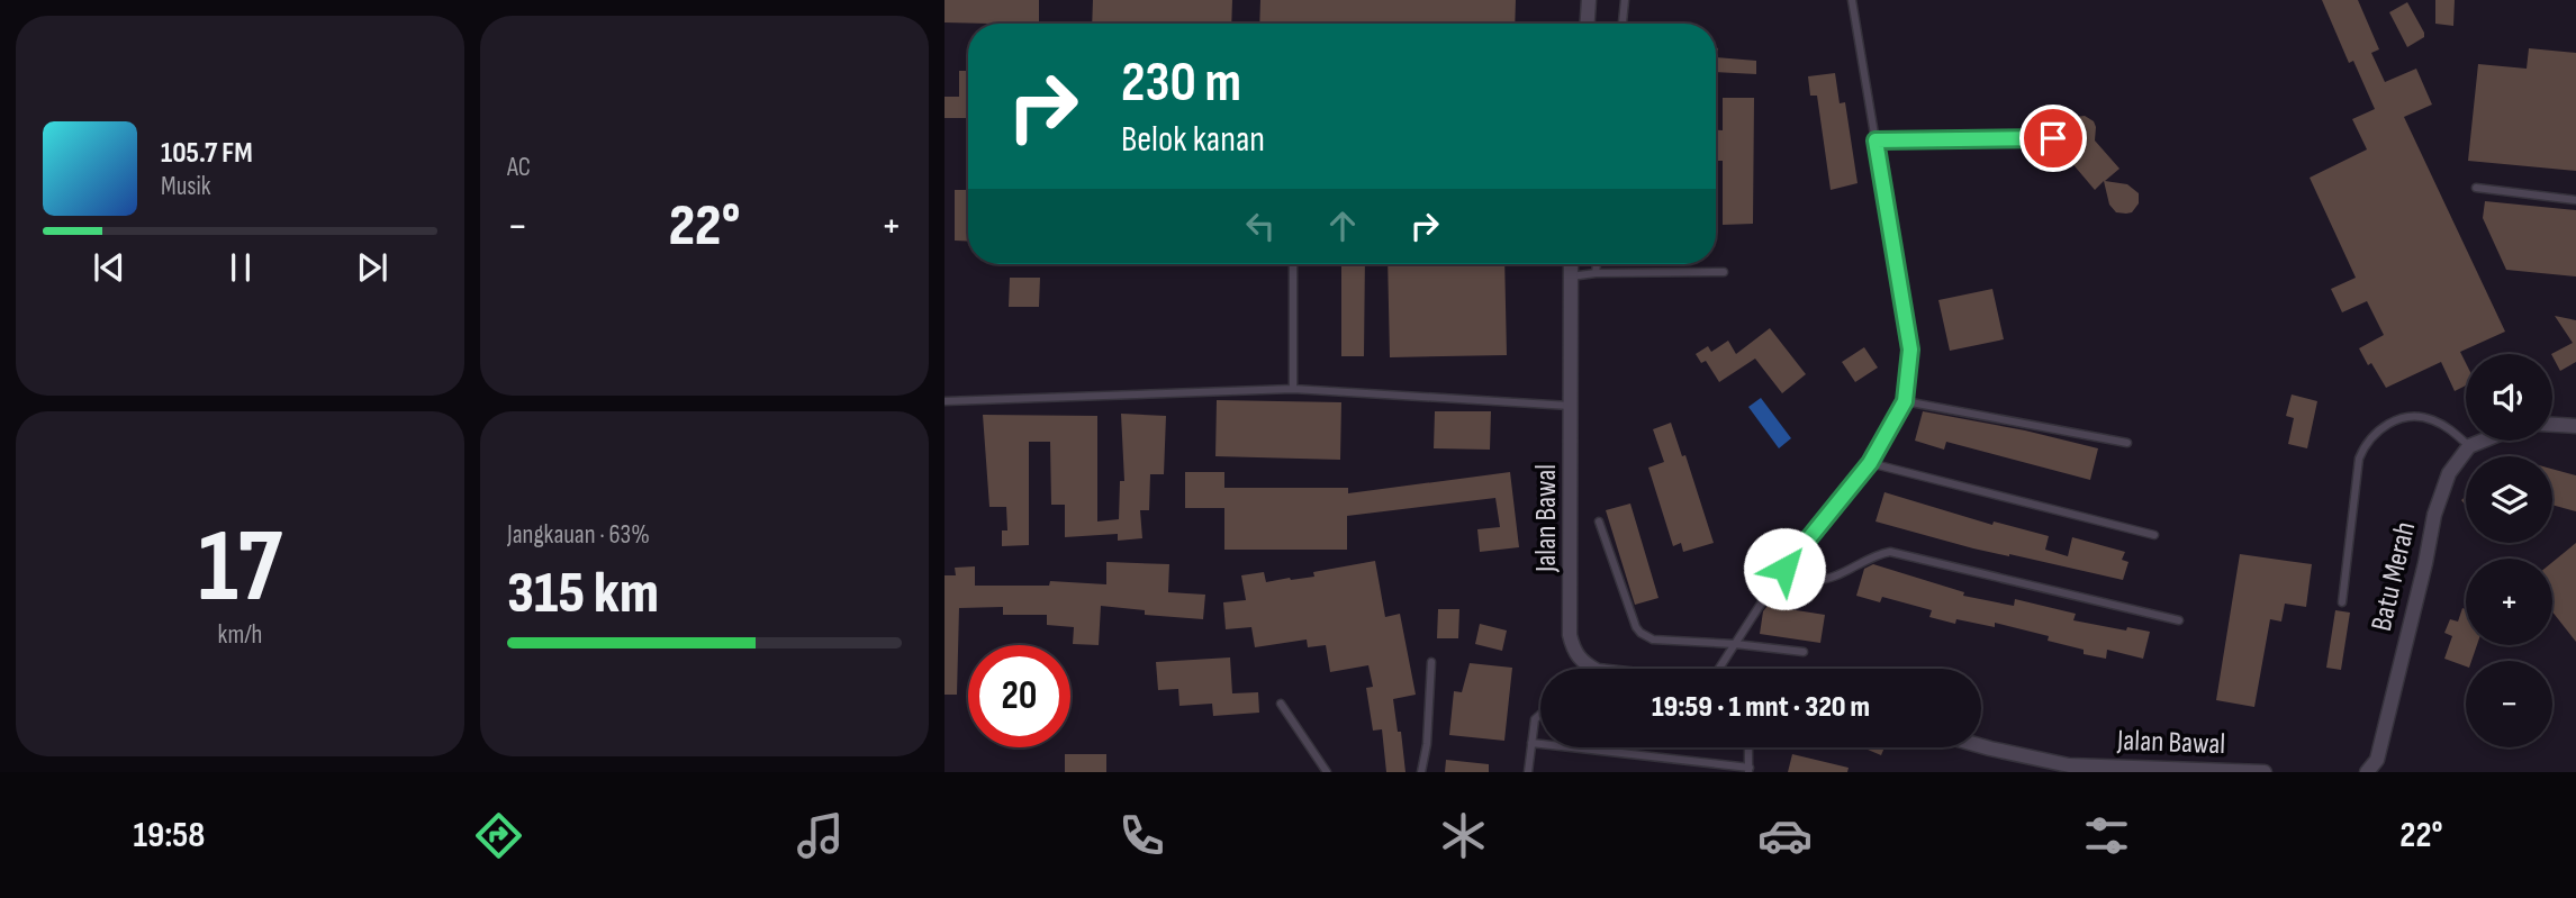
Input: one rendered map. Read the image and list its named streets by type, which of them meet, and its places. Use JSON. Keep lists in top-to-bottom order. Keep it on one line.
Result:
{"streets":{"street":["Jalan Bawal","Batu Merah"]},"page":{"tile":["AC",["17","km/h"],["Jangkauan · 63%","315 km"]],"turn":["230 m","Belok kanan"],"song":["105.7 FM","Musik"],"heat":["−","22°","+"],"map_buttons":["+","−"],"limit":"20","trip":"19:59 · 1 mnt · 320 m","tabs":["19:58","22°"]}}
